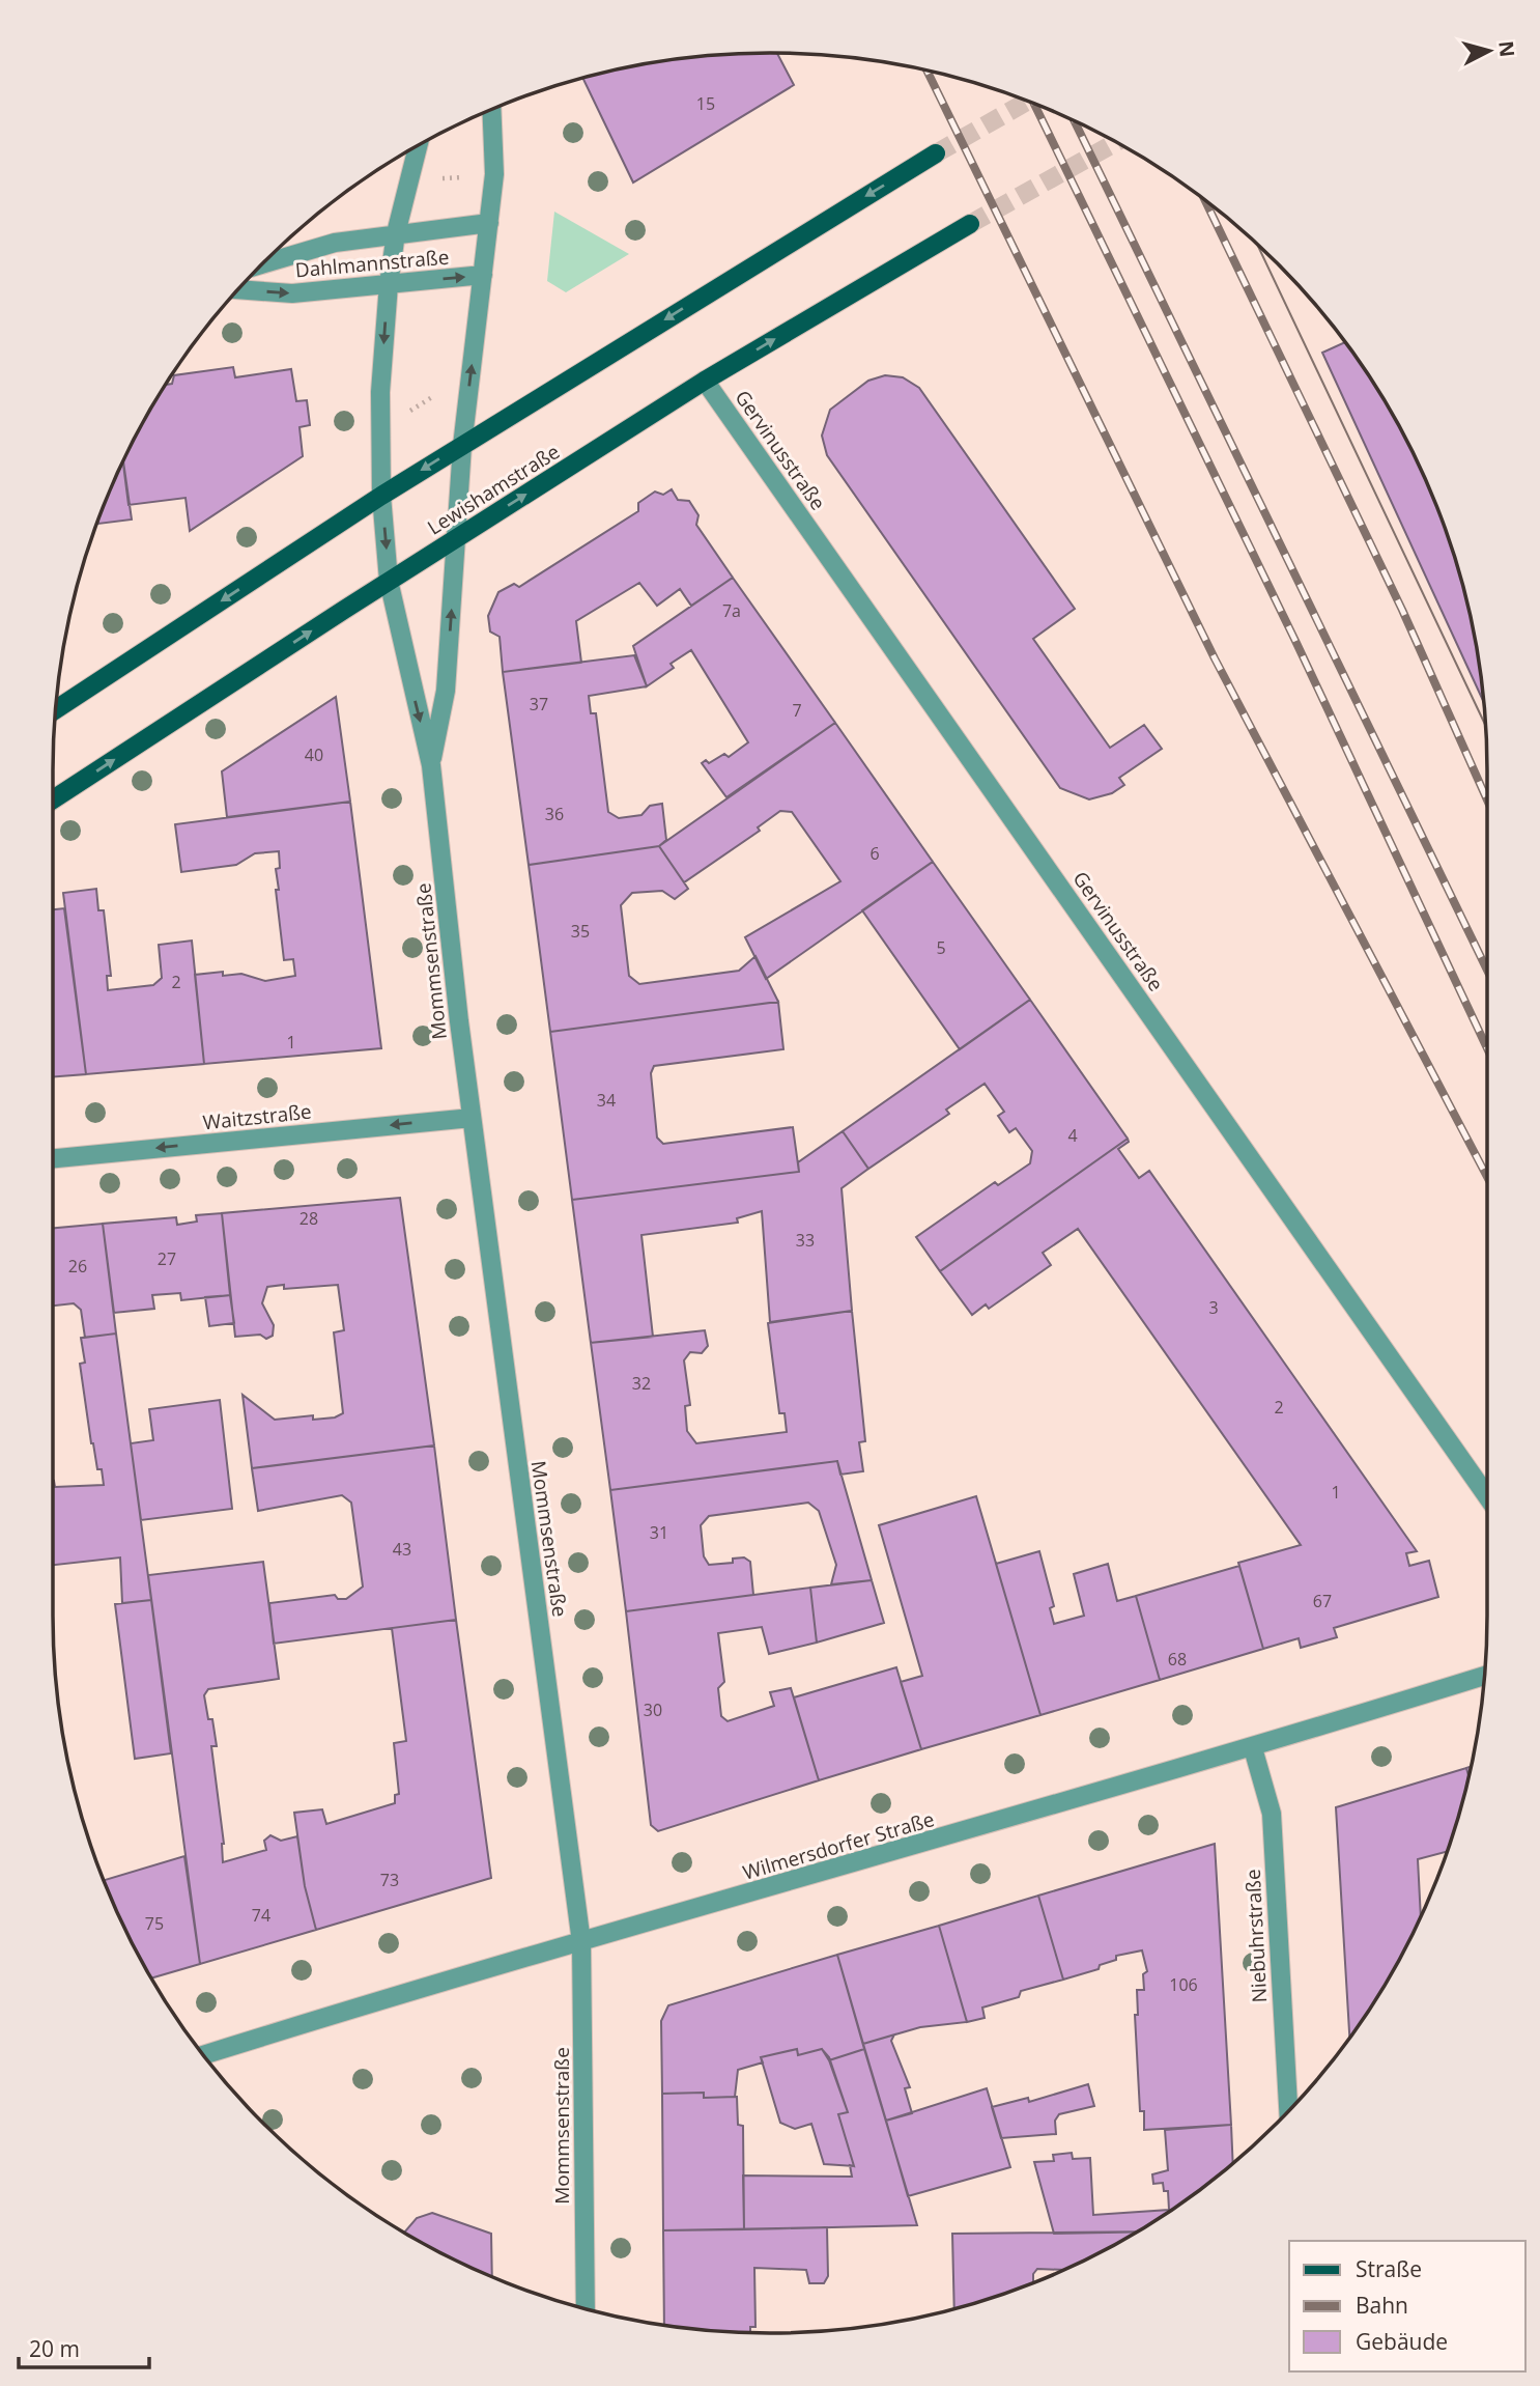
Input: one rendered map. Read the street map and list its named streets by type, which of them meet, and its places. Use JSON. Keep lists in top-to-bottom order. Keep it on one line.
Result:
{"streets":{"main road":["Lewishamstraße"],"street":["Dahlmannstraße","Gervinusstraße","Mommsenstraße","Waitzstraße","Wilmersdorfer Straße","Niebuhrstraße"]},"crossings":[["Gervinusstraße","Lewishamstraße"],["Lewishamstraße","Mommsenstraße"],["Mommsenstraße","Waitzstraße"],["Mommsenstraße","Wilmersdorfer Straße"],["Wilmersdorfer Straße","Niebuhrstraße"]],"one_way":["Waitzstraße"],"house_numbers":["15","7a","37","7","40","36","6","35","5","2","1","34","4","28","33","27","26","3","32","2","1","31","43","67","68","30","73","74","75","106"],"legend":["Straße","Bahn","Gebäude"],"scale_bar":"20 m","north":"right"}
